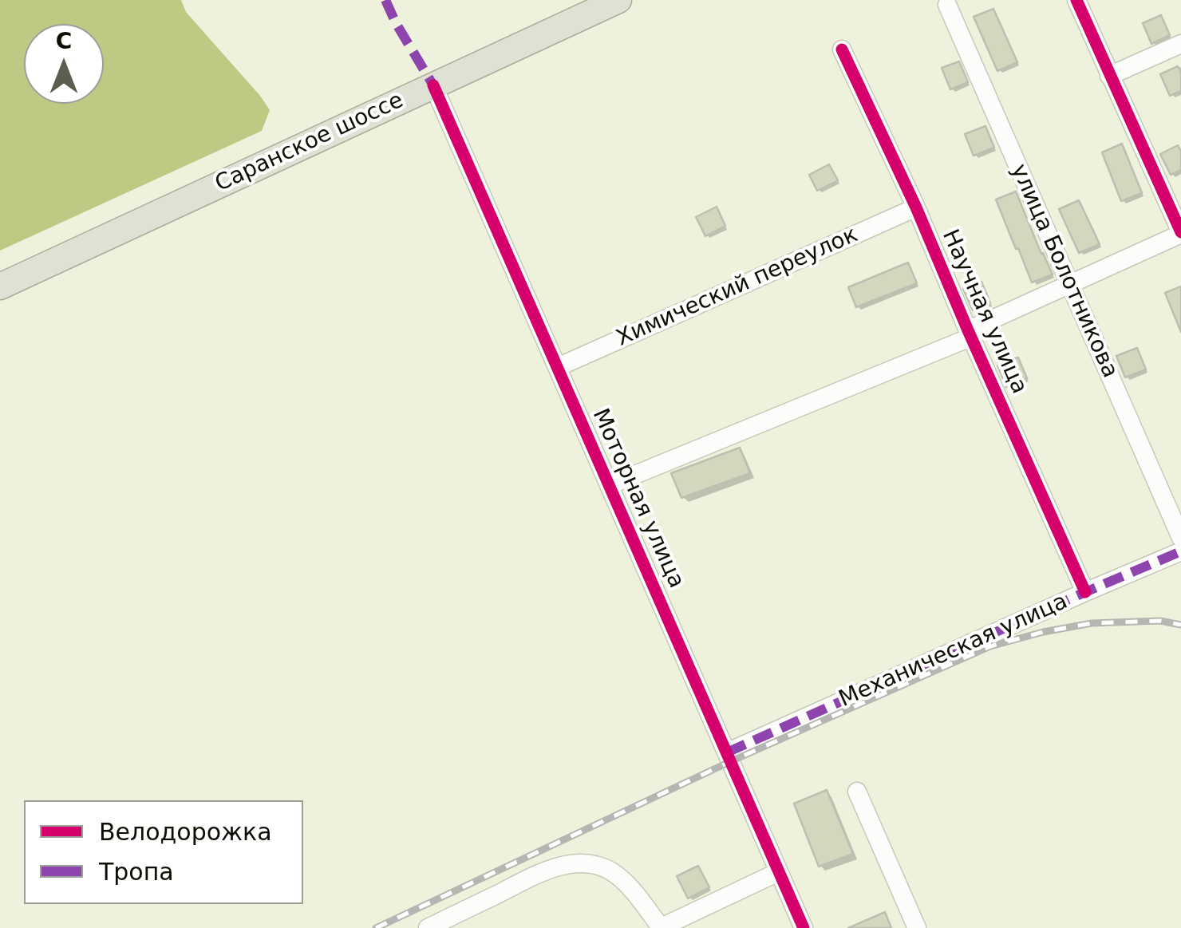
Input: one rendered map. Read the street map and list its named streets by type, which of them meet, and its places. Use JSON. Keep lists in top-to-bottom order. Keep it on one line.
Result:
{"streets":{"highway":["Саранское шоссе"],"street":["улица Болотникова","Химический переулок","Научная улица","Моторная улица","Механическая улица"]},"crossings":[["Саранское шоссе","Моторная улица"],["Химический переулок","Научная улица"],["Химический переулок","Моторная улица"],["Научная улица","Механическая улица"],["Моторная улица","Механическая улица"]],"legend":["Велодорожка","Тропа"],"north":"top"}
